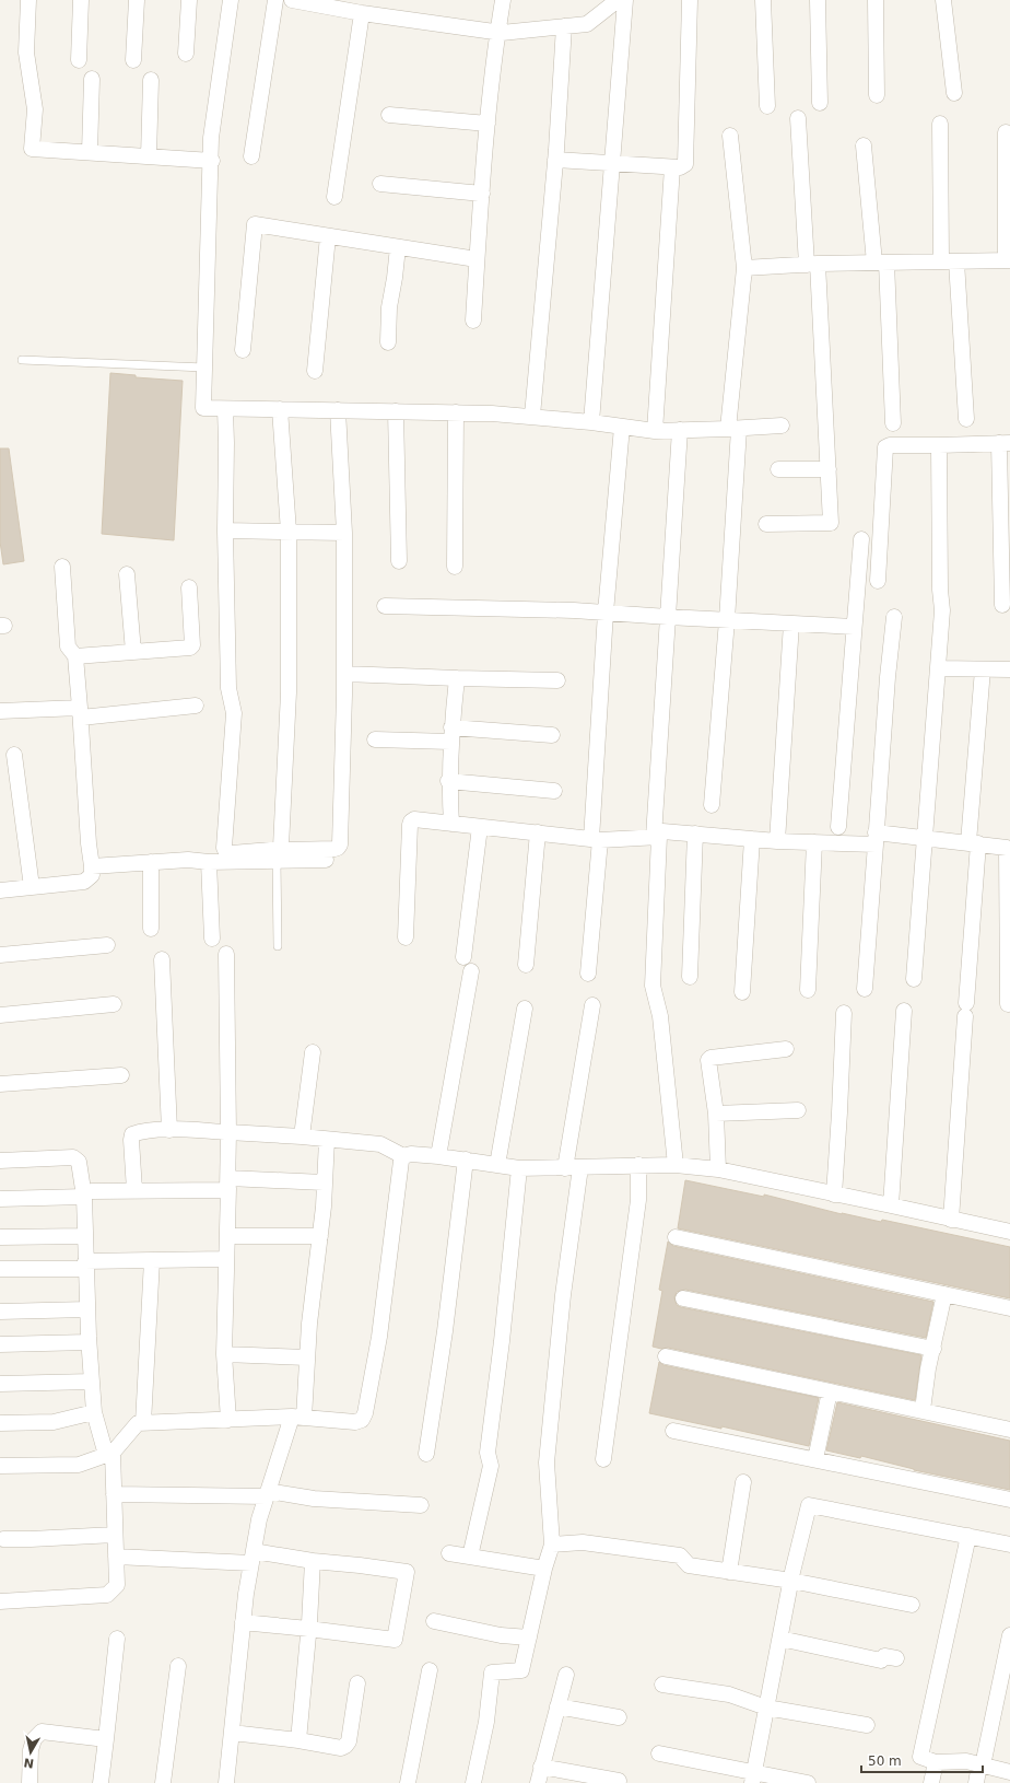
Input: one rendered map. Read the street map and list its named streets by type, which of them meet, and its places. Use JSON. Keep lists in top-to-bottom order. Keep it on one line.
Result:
{"scale_bar":"50 m","north":"bottom"}
